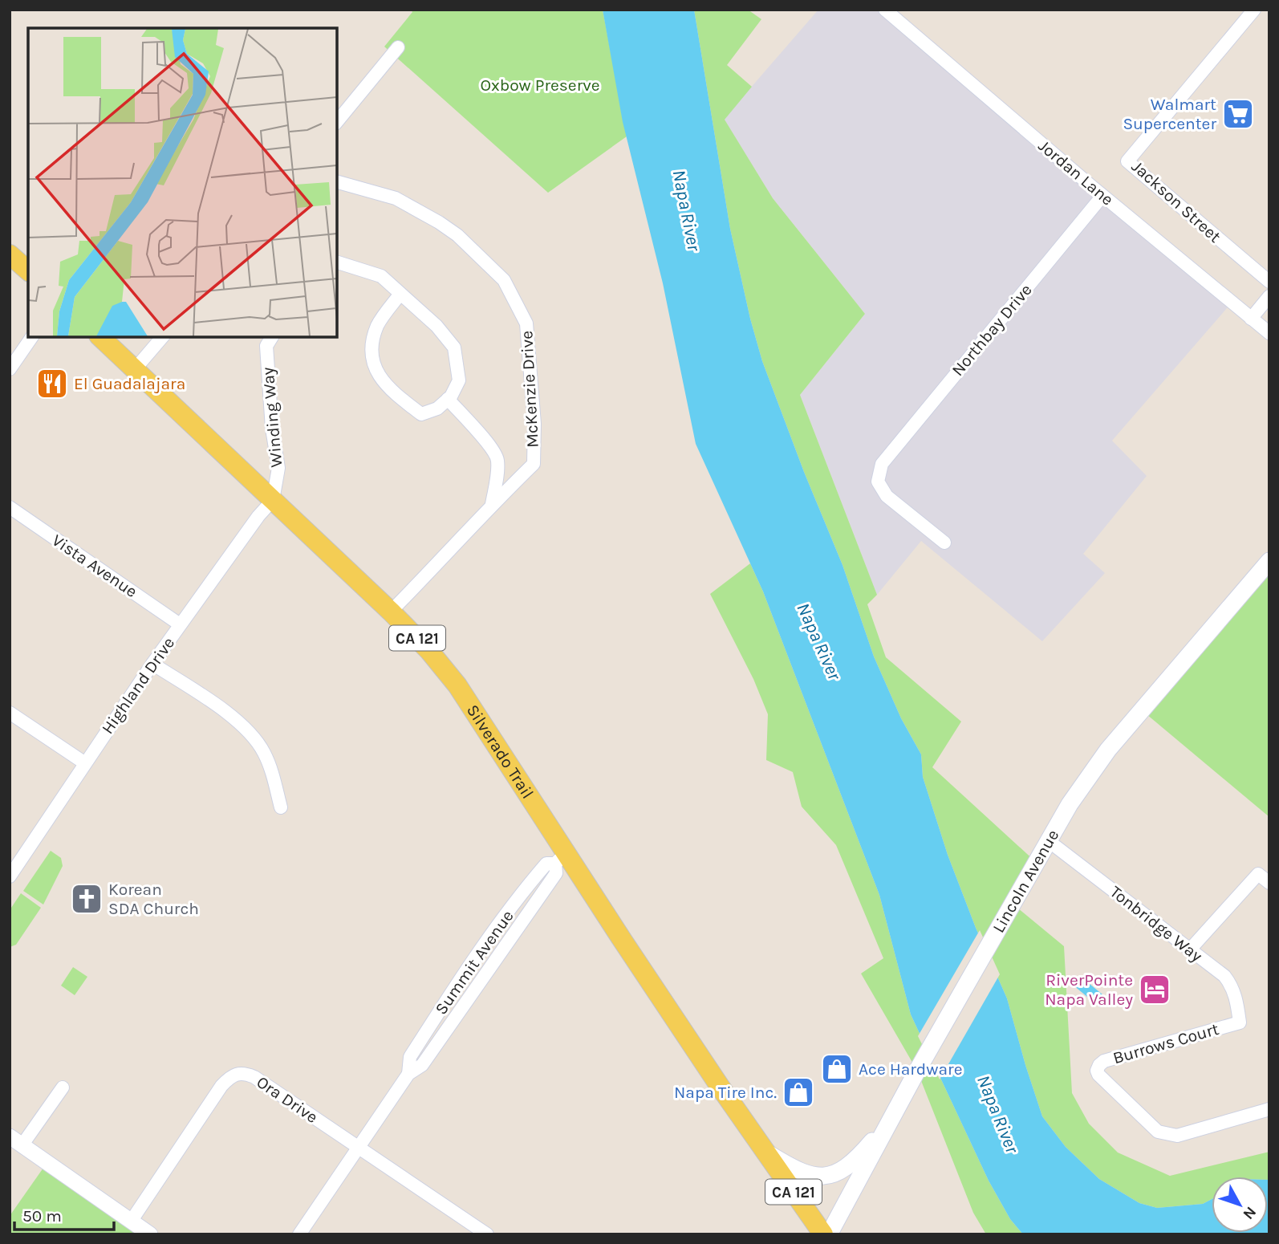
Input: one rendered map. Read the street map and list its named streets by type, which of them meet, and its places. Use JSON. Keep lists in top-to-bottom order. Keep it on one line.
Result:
{"streets":{"main road":["CA 121","Silverado Trail","Lincoln Avenue"],"street":["Jordan Lane","Jackson Street","Northbay Drive","McKenzie Drive","Winding Way","Vista Avenue","Highland Drive","Tonbridge Way","Summit Avenue","Burrows Court","Ora Drive"]},"crossings":[["Jordan Lane","Northbay Drive"],["McKenzie Drive","Silverado Trail"],["Winding Way","Highland Drive"],["Winding Way","Silverado Trail"],["Vista Avenue","Highland Drive"],["Highland Drive","Silverado Trail"],["Silverado Trail","Summit Avenue"],["Lincoln Avenue","Tonbridge Way"],["Tonbridge Way","Burrows Court"],["Summit Avenue","Ora Drive"]],"water":["Napa River"],"parks":["Oxbow Preserve"],"places":{"supermarket":["Walmart Supercenter"],"restaurant":["El Guadalajara"],"church":["Korean SDA Church"],"hotel":["RiverPointe Napa Valley"],"shop":["Ace Hardware","Napa Tire Inc."]},"scale_bar":"50 m","north":"bottom right"}
